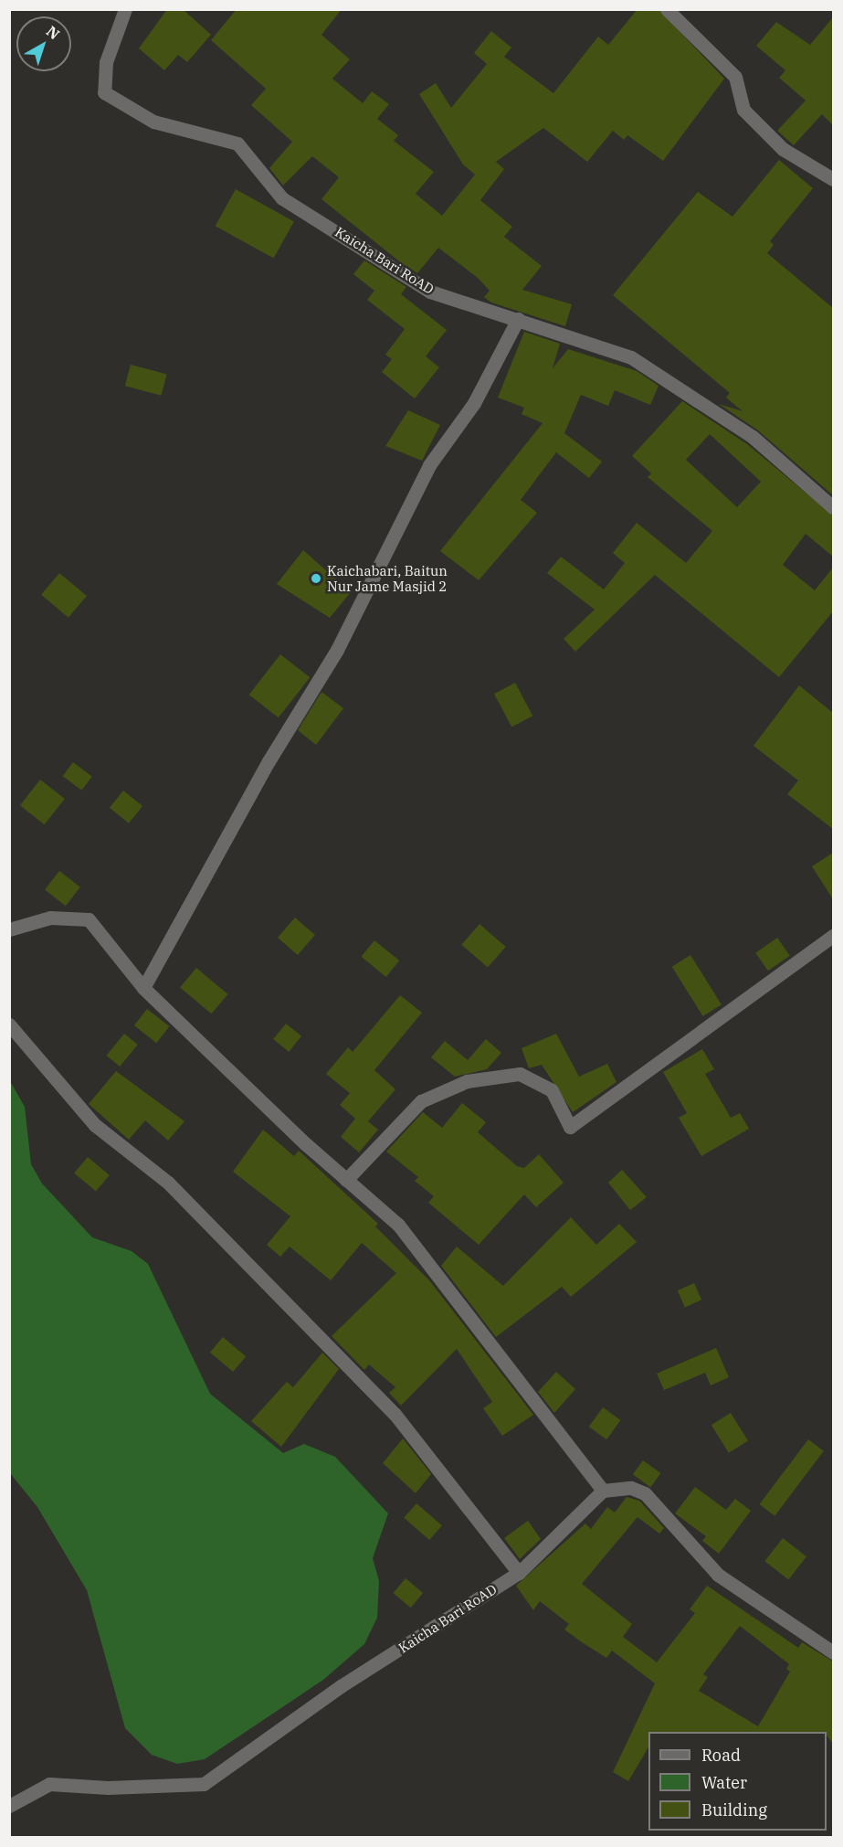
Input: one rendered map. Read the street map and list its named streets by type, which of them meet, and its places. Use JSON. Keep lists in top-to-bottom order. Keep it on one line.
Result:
{"streets":{"street":["Kaicha Bari RoAD"]},"places":["Kaichabari, Baitun Nur Jame Masjid 2"],"legend":["Road","Water","Building"],"north":"top right"}
